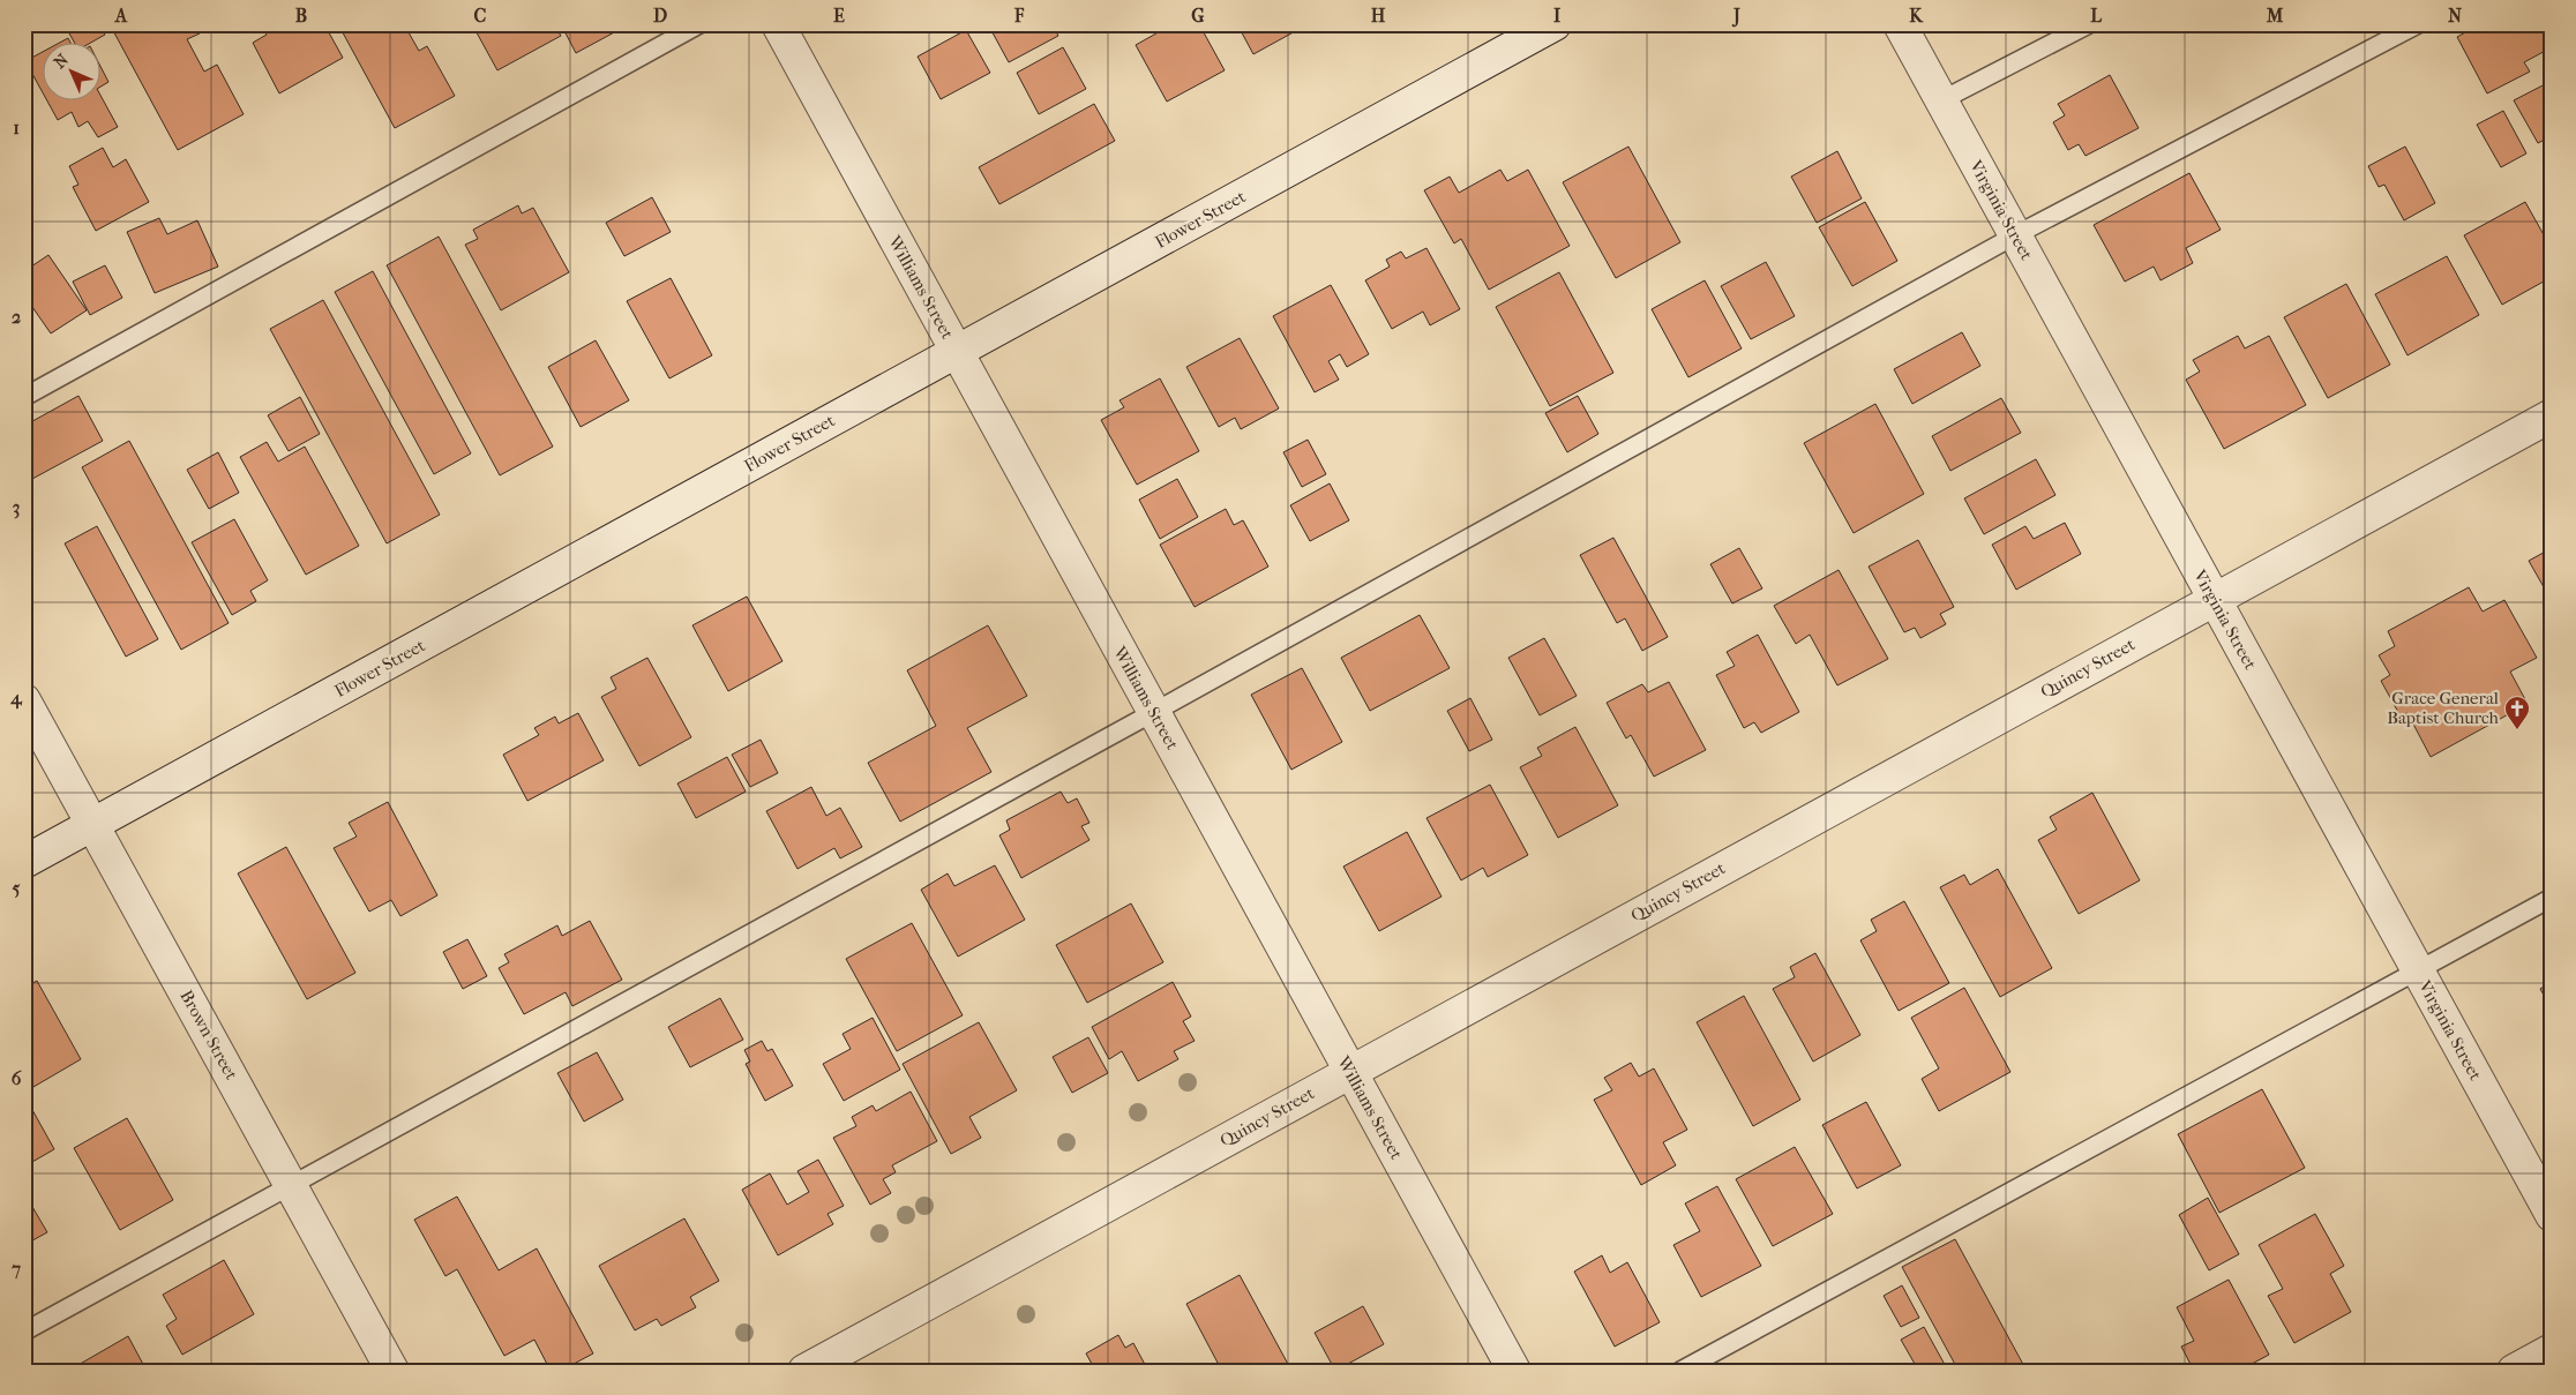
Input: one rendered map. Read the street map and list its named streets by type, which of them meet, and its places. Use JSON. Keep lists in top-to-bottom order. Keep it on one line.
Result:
{"streets":{"street":["Virginia Street","Flower Street","Williams Street","Quincy Street","Brown Street"]},"crossings":[["Virginia Street","Quincy Street"],["Flower Street","Williams Street"],["Flower Street","Brown Street"],["Williams Street","Quincy Street"]],"places":{"church":["Grace General Baptist Church"]},"north":"top left","grid":{"columns":["A","B","C","D","E","F","G","H","I","J","K","L","M","N"],"rows":["1","2","3","4","5","6","7"]}}
